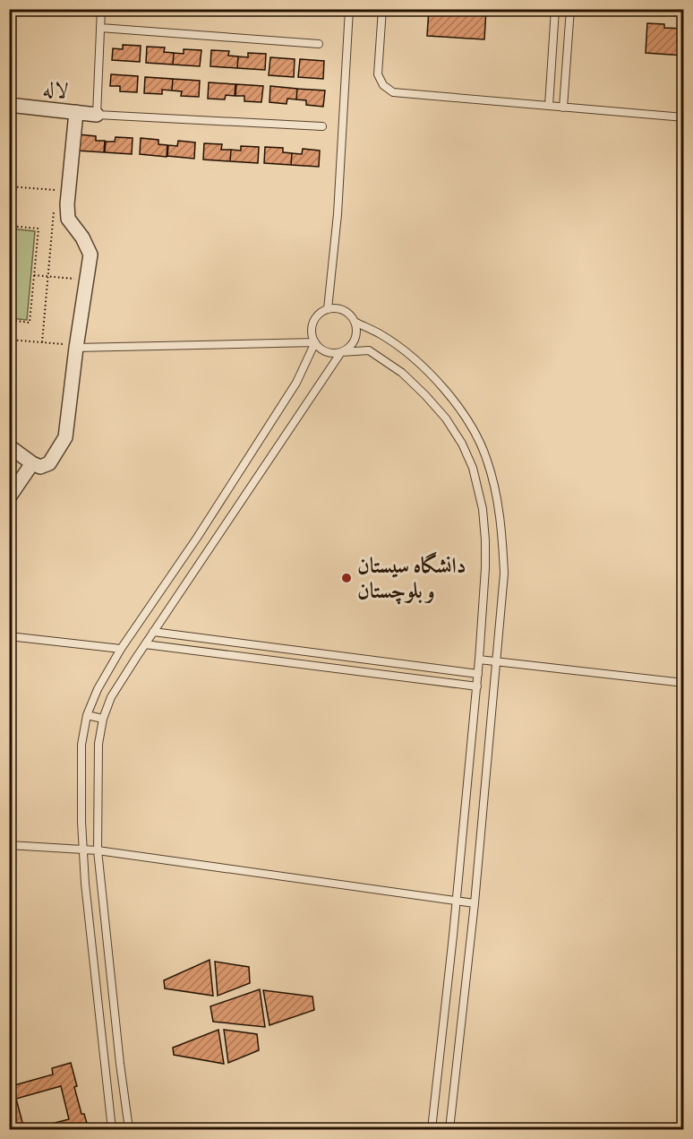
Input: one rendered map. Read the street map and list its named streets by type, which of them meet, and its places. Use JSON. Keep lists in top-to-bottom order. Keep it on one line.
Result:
{"streets":{"street":["لاله"]},"places":["دانشگاه سیستان و بلوچستان"]}
